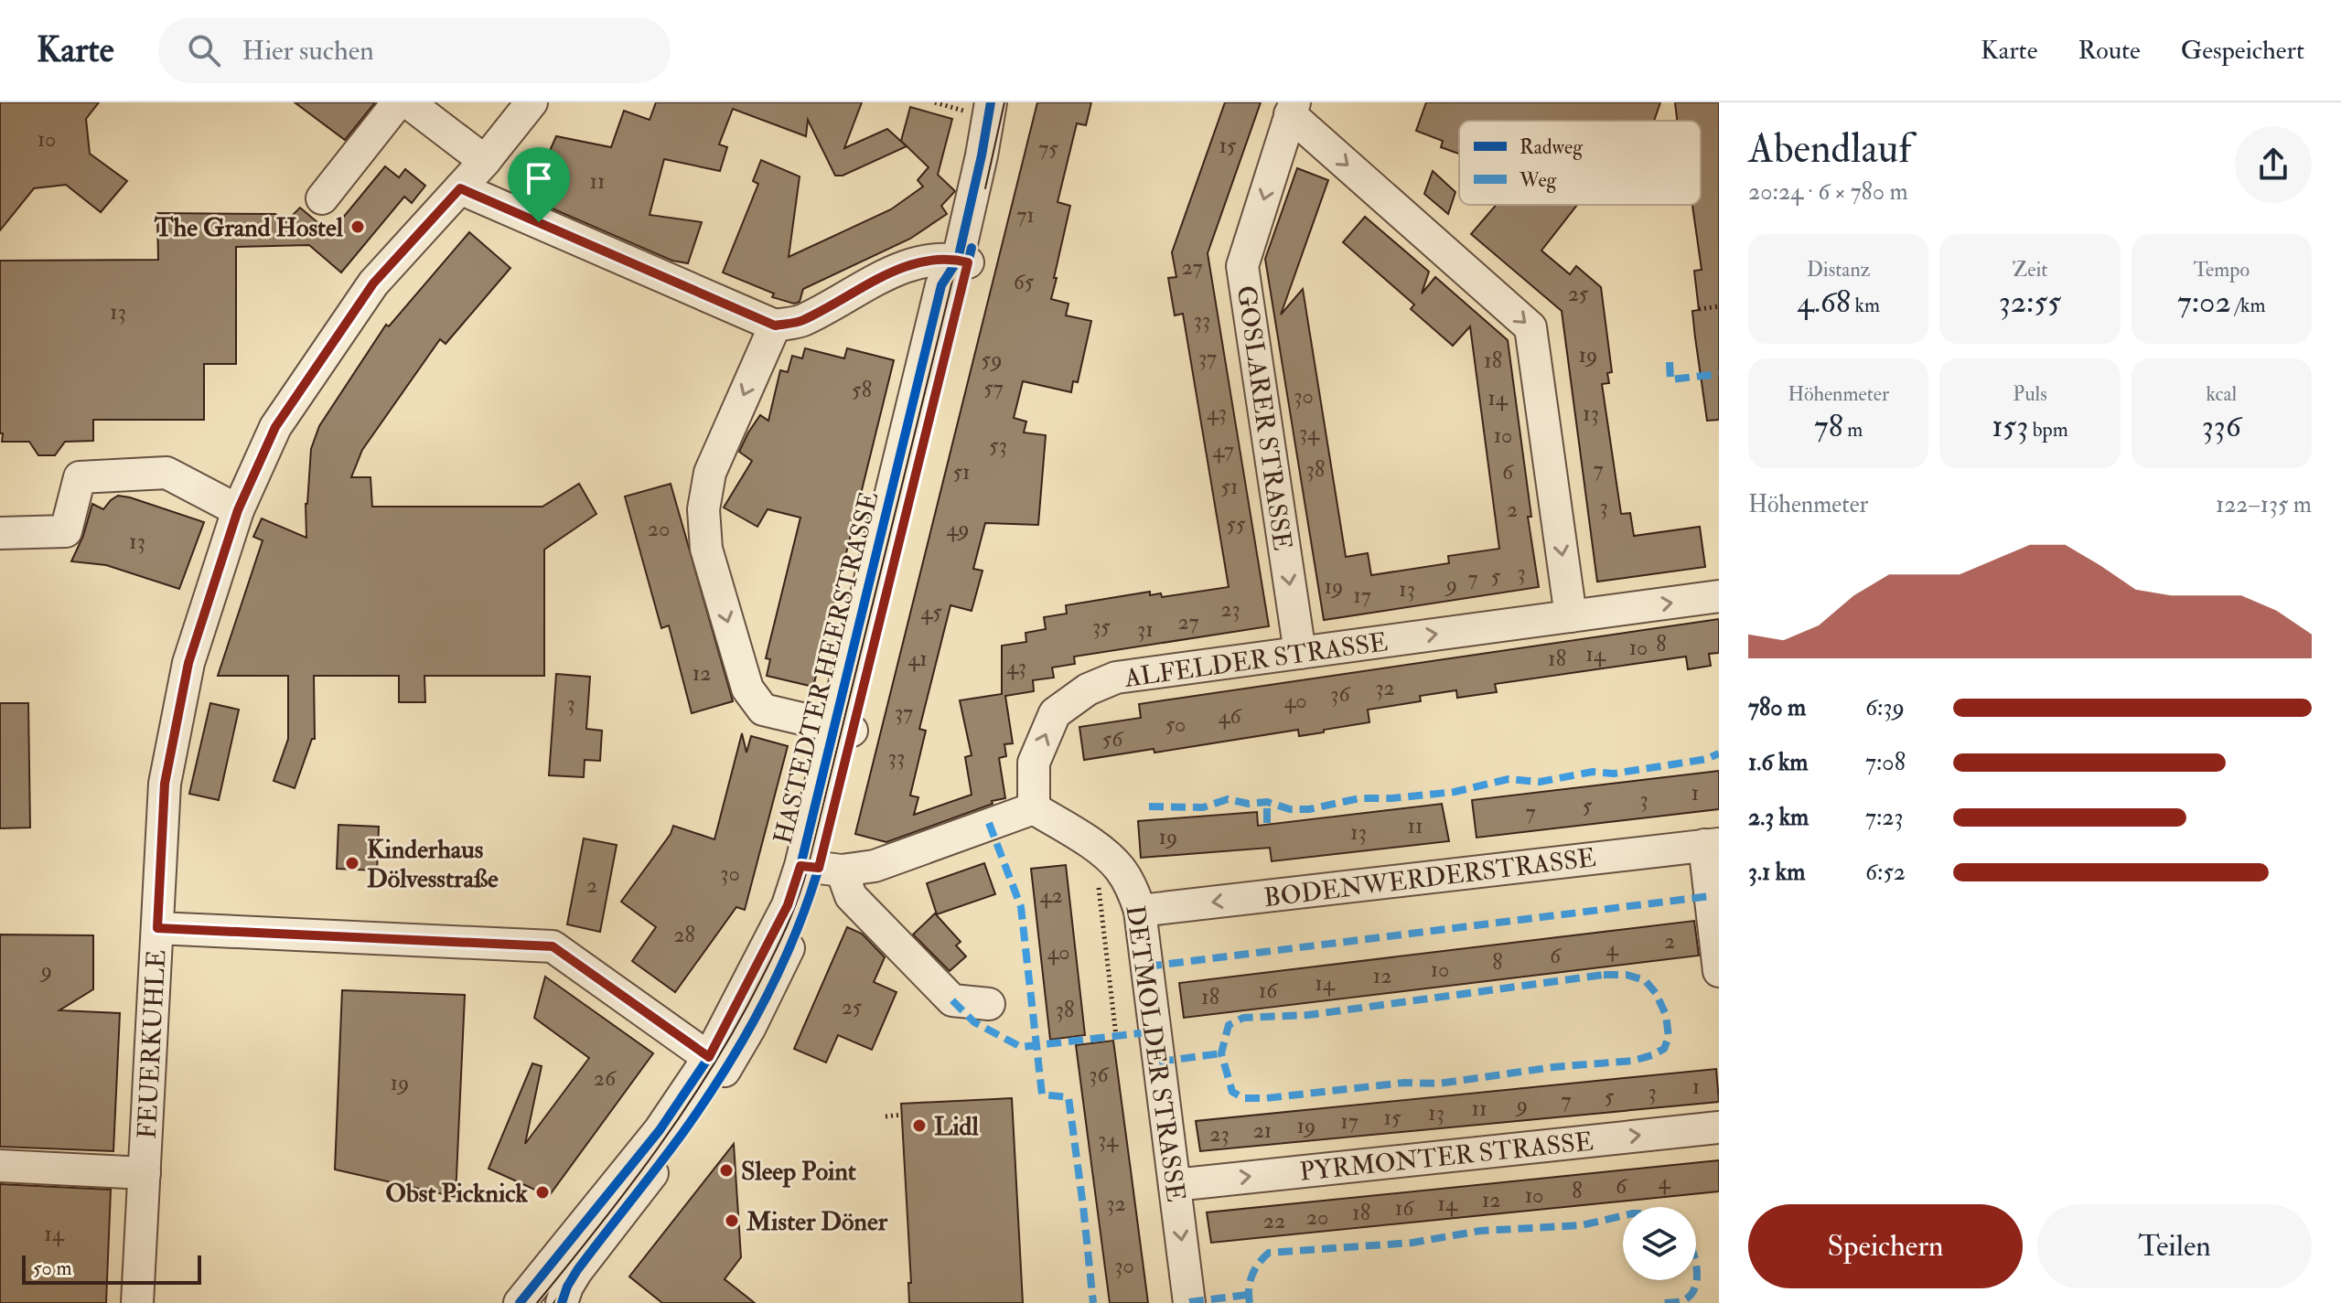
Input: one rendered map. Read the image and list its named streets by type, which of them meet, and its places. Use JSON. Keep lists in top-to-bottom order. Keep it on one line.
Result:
{"streets":{"street":["GOSLARER STRASSE","ALFELDER STRASSE","HASTEDTER HEERSTRASSE","BODENWERDERSTRASSE","FEUERKUHLE","DETMOLDER STRASSE","PYRMONTER STRASSE"]},"crossings":[["GOSLARER STRASSE","ALFELDER STRASSE"],["ALFELDER STRASSE","DETMOLDER STRASSE"],["BODENWERDERSTRASSE","DETMOLDER STRASSE"],["DETMOLDER STRASSE","PYRMONTER STRASSE"]],"one_way":["GOSLARER STRASSE","ALFELDER STRASSE","BODENWERDERSTRASSE","PYRMONTER STRASSE"],"places":["The Grand Hostel","Kinderhaus Dölvesstraße","Lidl","Sleep Point","Obst Picknick","Mister Döner"],"house_numbers":["10","15","75","11","71","27","65","25","13","33","19","37","59","18","57","58","30","14","43","13","34","10","53","47","38","7","51","6","51","3","2","55","20","49","13","3","5","7","9","19","13","17","23","45","27","35","31","8","10","14","41","18","43","12","32","36","40","3","37","46","50","56","33","1","3","5","7","11","13","19","30","2","42","28","2","4","40","6","8","10","9","12","14","16","18","25","38","36","26","19","1","3","5","7","9","11","13","15","17","19","21","23","34","4","6","8","10","12","32","14","16","18","20","22","14","30"],"legend":["Radweg","Weg"],"scale_bar":"50 m","page":{"header":"Karte","search":"Hier suchen","nav":["Karte","Route","Gespeichert"],"heading":["Abendlauf","20:24 · 6 × 780 m"],"stats":[["Distanz","4.68 km"],["Zeit","32:55"],["Tempo","7:02 /km"],["Höhenmeter","78 m"],["Puls","153 bpm"],["kcal","336"]],"chart":["Höhenmeter","122–135 m"],"list":[{"name":"780 m","note":"6:39"},{"name":"1.6 km","note":"7:08"},{"name":"2.3 km","note":"7:23"},{"name":"3.1 km","note":"6:52"}],"buttons":["Speichern","Teilen"],"scale":"50 m"}}
